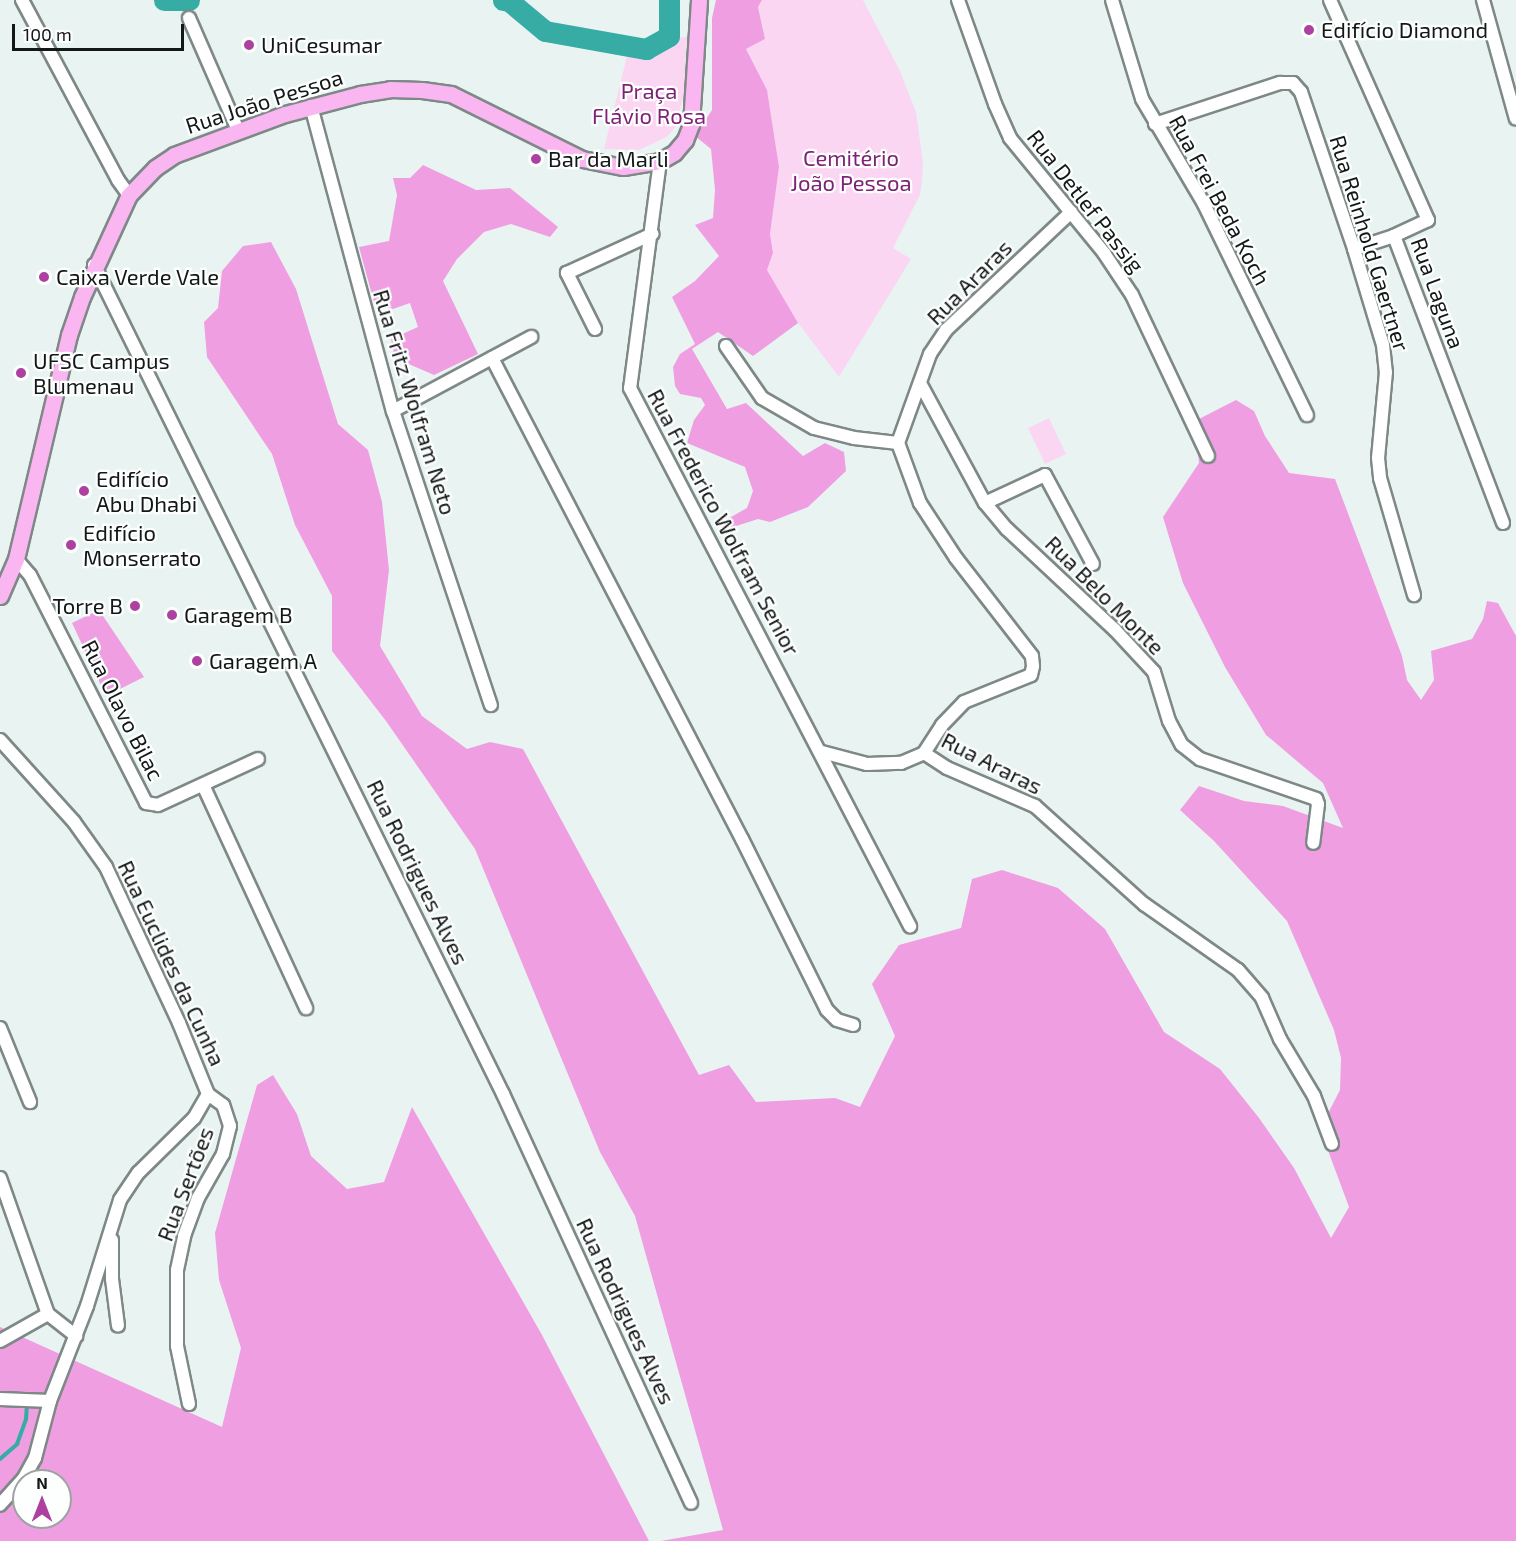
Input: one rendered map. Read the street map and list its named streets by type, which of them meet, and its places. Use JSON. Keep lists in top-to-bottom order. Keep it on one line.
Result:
{"streets":{"main road":["Rua João Pessoa"],"street":["Rua Frei Beda Koch","Rua Detlef Passig","Rua Reinhold Gaertner","Rua Araras","Rua Laguna","Rua Fritz Wolfram Neto","Rua Frederico Wolfram Senior","Rua Belo Monte","Rua Olavo Bilac","Rua Rodrigues Alves","Rua Euclides da Cunha","Rua Sertões"]},"crossings":[["Rua João Pessoa","Rua Fritz Wolfram Neto"],["Rua João Pessoa","Rua Frederico Wolfram Senior"],["Rua João Pessoa","Rua Olavo Bilac"],["Rua João Pessoa","Rua Rodrigues Alves"],["Rua Frei Beda Koch","Rua Reinhold Gaertner"],["Rua Detlef Passig","Rua Araras"],["Rua Araras","Rua Belo Monte"],["Rua Euclides da Cunha","Rua Sertões"]],"parks":["Praça Flávio Rosa","Cemitério João Pessoa"],"places":["Edifício Diamond","UniCesumar","Bar da Marli","Caixa Verde Vale","UFSC Campus Blumenau","Edifício Abu Dhabi","Edifício Monserrato","Torre B","Garagem B","Garagem A"],"scale_bar":"100 m","north":"top"}
